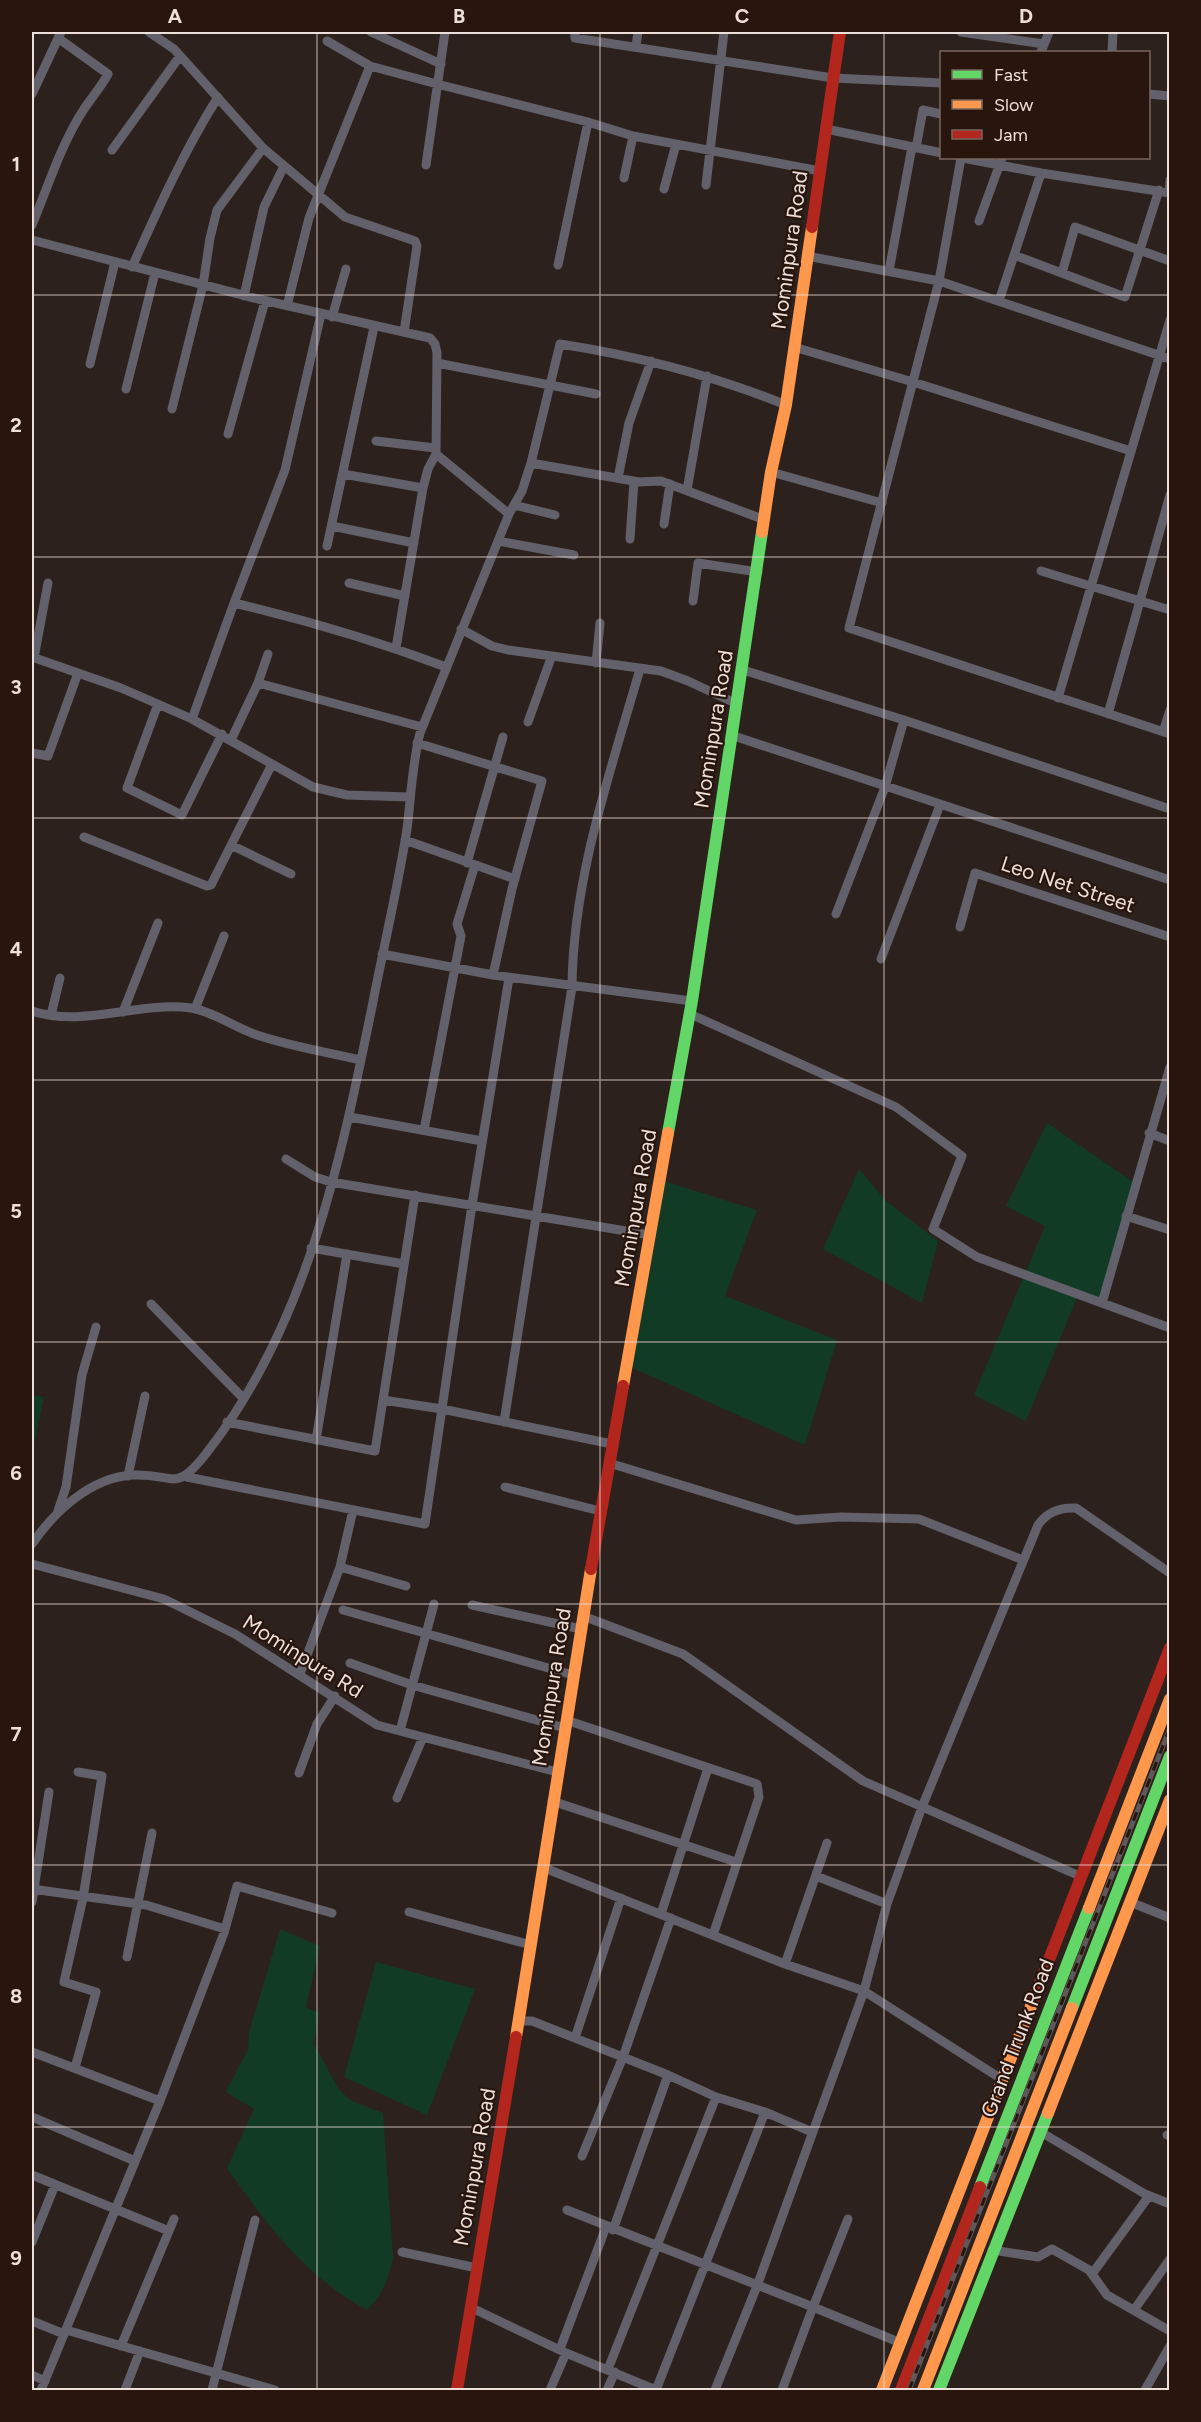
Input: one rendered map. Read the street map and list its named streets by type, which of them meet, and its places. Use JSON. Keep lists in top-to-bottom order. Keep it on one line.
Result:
{"streets":{"main road":["Mominpura Road","Grand Trunk Road"],"street":["Leo Net Street","Mominpura Rd"]},"crossings":[["Mominpura Road","Mominpura Rd"]],"legend":["Fast","Slow","Jam"],"grid":{"columns":["A","B","C","D"],"rows":["1","2","3","4","5","6","7","8","9"]}}
